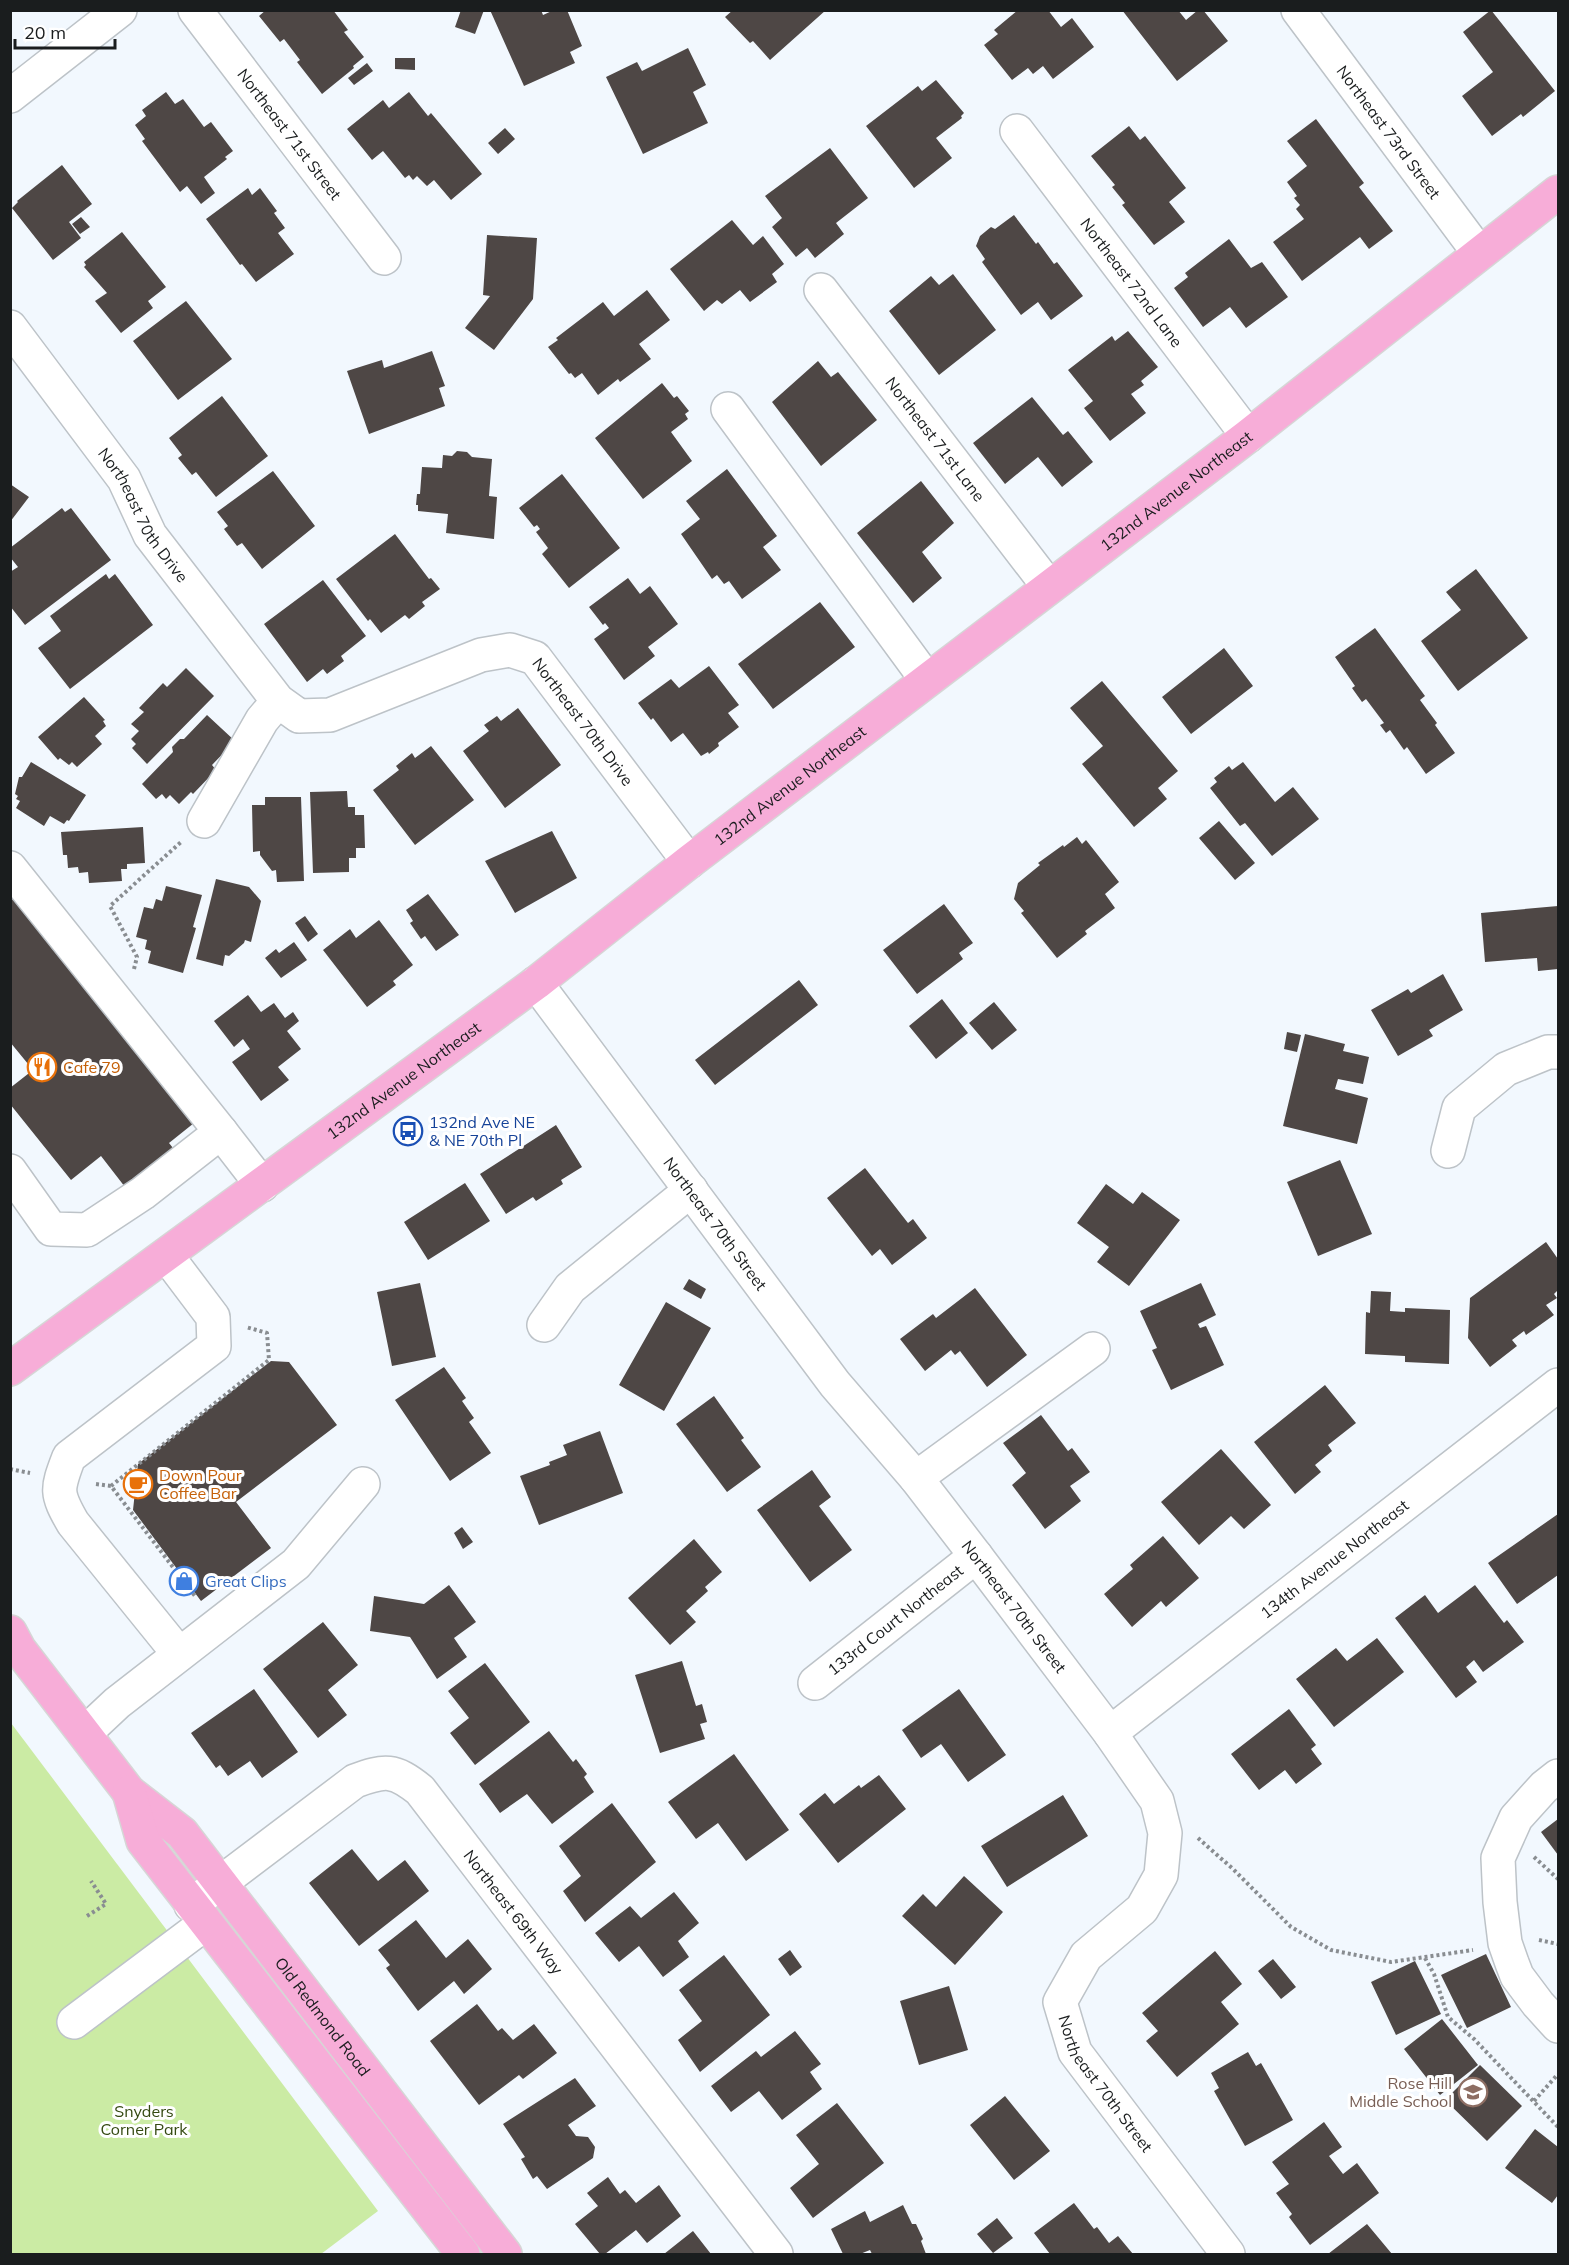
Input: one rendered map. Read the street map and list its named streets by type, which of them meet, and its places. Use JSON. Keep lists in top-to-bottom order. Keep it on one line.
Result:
{"streets":{"main road":["132nd Avenue Northeast","Old Redmond Road"],"street":["Northeast 73rd Street","Northeast 71st Street","Northeast 72nd Lane","Northeast 71st Lane","Northeast 70th Drive","Northeast 70th Street","134th Avenue Northeast","133rd Court Northeast","Northeast 69th Way"]},"crossings":[["Northeast 73rd Street","132nd Avenue Northeast"],["Northeast 72nd Lane","132nd Avenue Northeast"],["Northeast 71st Lane","132nd Avenue Northeast"],["132nd Avenue Northeast","Northeast 70th Drive"],["132nd Avenue Northeast","Northeast 70th Street"],["Northeast 70th Street","134th Avenue Northeast"],["Northeast 70th Street","133rd Court Northeast"],["Northeast 69th Way","Old Redmond Road"]],"parks":["Snyders Corner Park"],"places":{"restaurant":["Cafe 79"],"bus stop":["132nd Ave NE & NE 70th Pl"],"cafe":["Down Pour Coffee Bar"],"shop":["Great Clips"],"school or university":["Rose Hill Middle School"]},"scale_bar":"20 m"}
